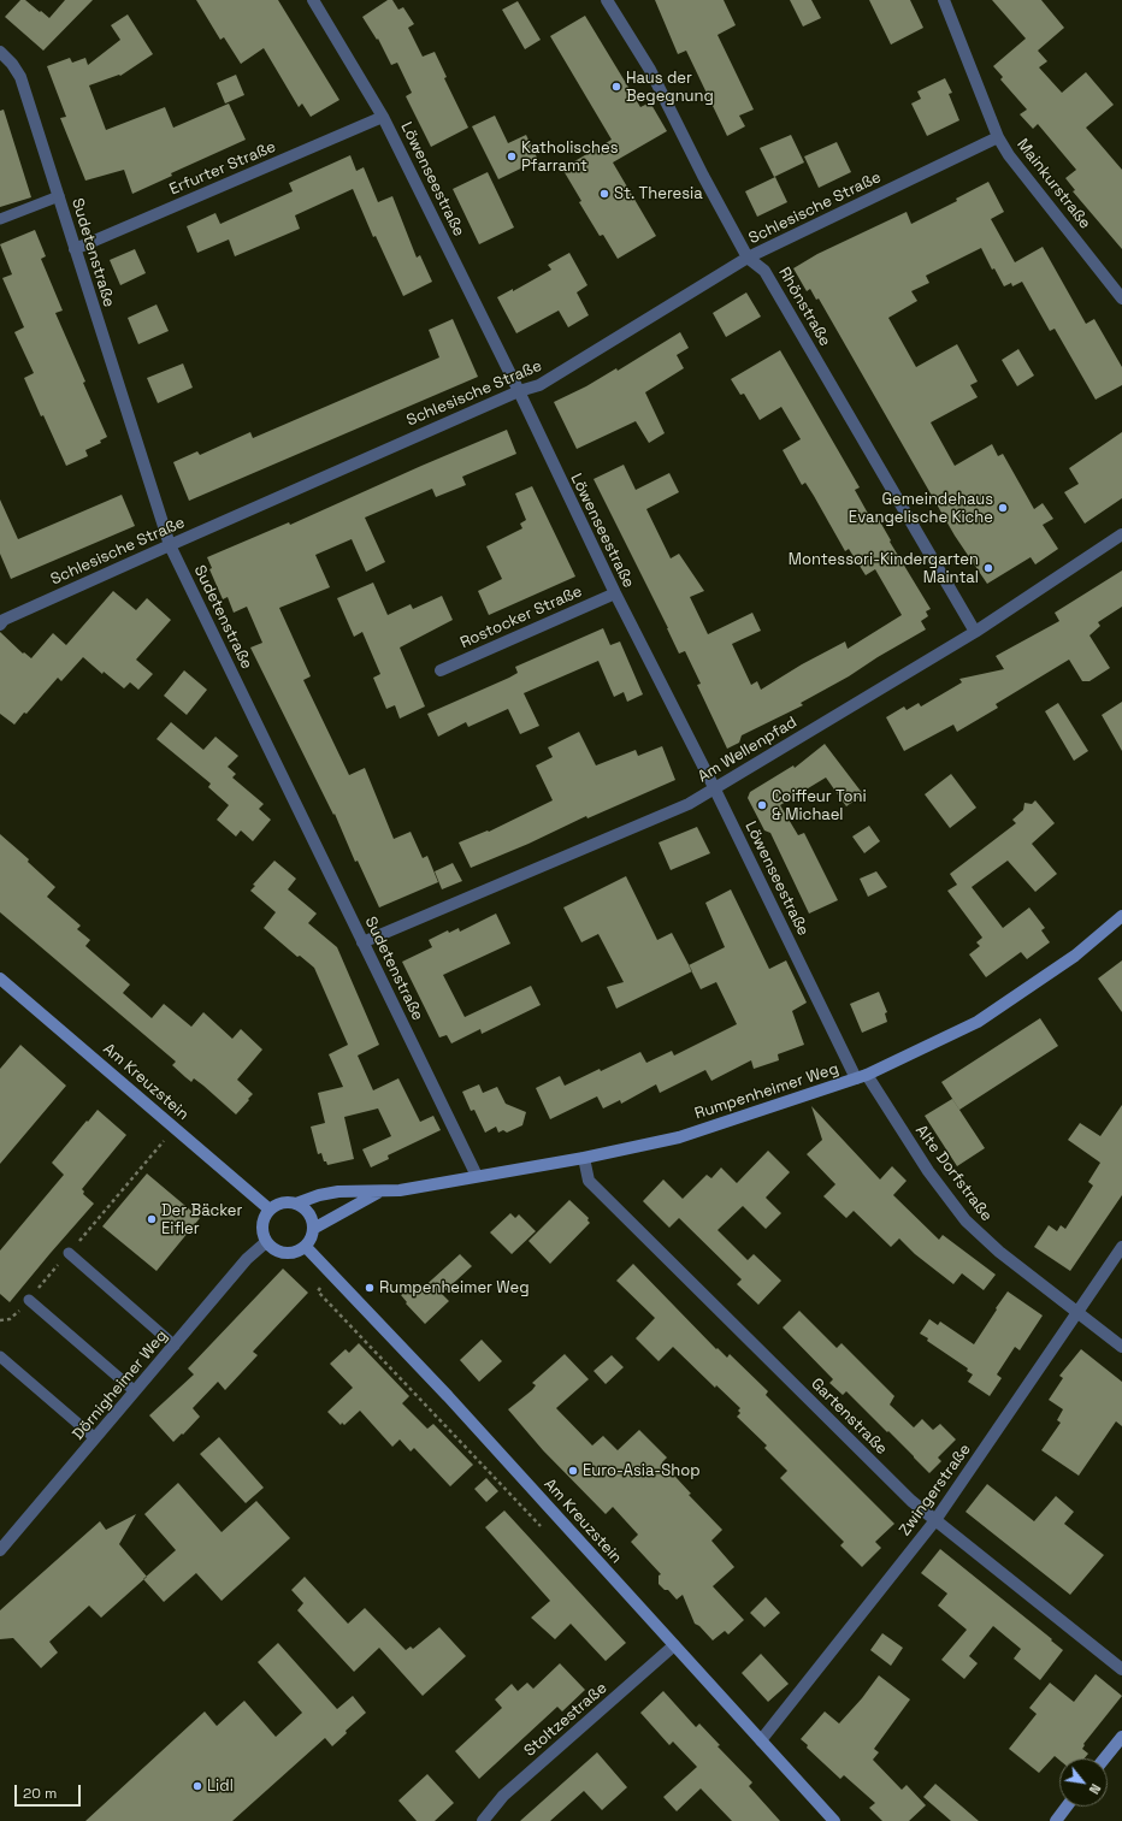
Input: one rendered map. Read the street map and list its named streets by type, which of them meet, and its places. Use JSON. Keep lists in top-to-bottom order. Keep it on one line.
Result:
{"streets":{"street":["Erfurter Straße","Löwenseestraße","Mainkurstraße","Schlesische Straße","Sudetenstraße","Rhönstraße","Rostocker Straße","Am Wellenpfad","Am Kreuzstein","Rumpenheimer Weg","Alte Dorfstraße","Dörnigheimer Weg","Gartenstraße","Zwingerstraße","Stoltzestraße"]},"crossings":[["Erfurter Straße","Löwenseestraße"],["Erfurter Straße","Sudetenstraße"],["Löwenseestraße","Schlesische Straße"],["Löwenseestraße","Rostocker Straße"],["Löwenseestraße","Am Wellenpfad"],["Löwenseestraße","Rumpenheimer Weg"],["Löwenseestraße","Alte Dorfstraße"],["Mainkurstraße","Schlesische Straße"],["Schlesische Straße","Sudetenstraße"],["Schlesische Straße","Rhönstraße"],["Sudetenstraße","Am Wellenpfad"],["Sudetenstraße","Rumpenheimer Weg"],["Rhönstraße","Am Wellenpfad"],["Am Kreuzstein","Rumpenheimer Weg"],["Am Kreuzstein","Dörnigheimer Weg"],["Am Kreuzstein","Zwingerstraße"],["Am Kreuzstein","Stoltzestraße"],["Rumpenheimer Weg","Alte Dorfstraße"],["Rumpenheimer Weg","Dörnigheimer Weg"],["Rumpenheimer Weg","Gartenstraße"],["Alte Dorfstraße","Zwingerstraße"],["Gartenstraße","Zwingerstraße"]],"places":["Haus der Begegnung","Katholisches Pfarramt","St. Theresia","Gemeindehaus Evangelische Kiche","Montessori-Kindergarten Maintal","Coiffeur Toni & Michael","Der Bäcker Eifler","Rumpenheimer Weg","Euro-Asia-Shop","Lidl"],"scale_bar":"20 m","north":"bottom right"}
